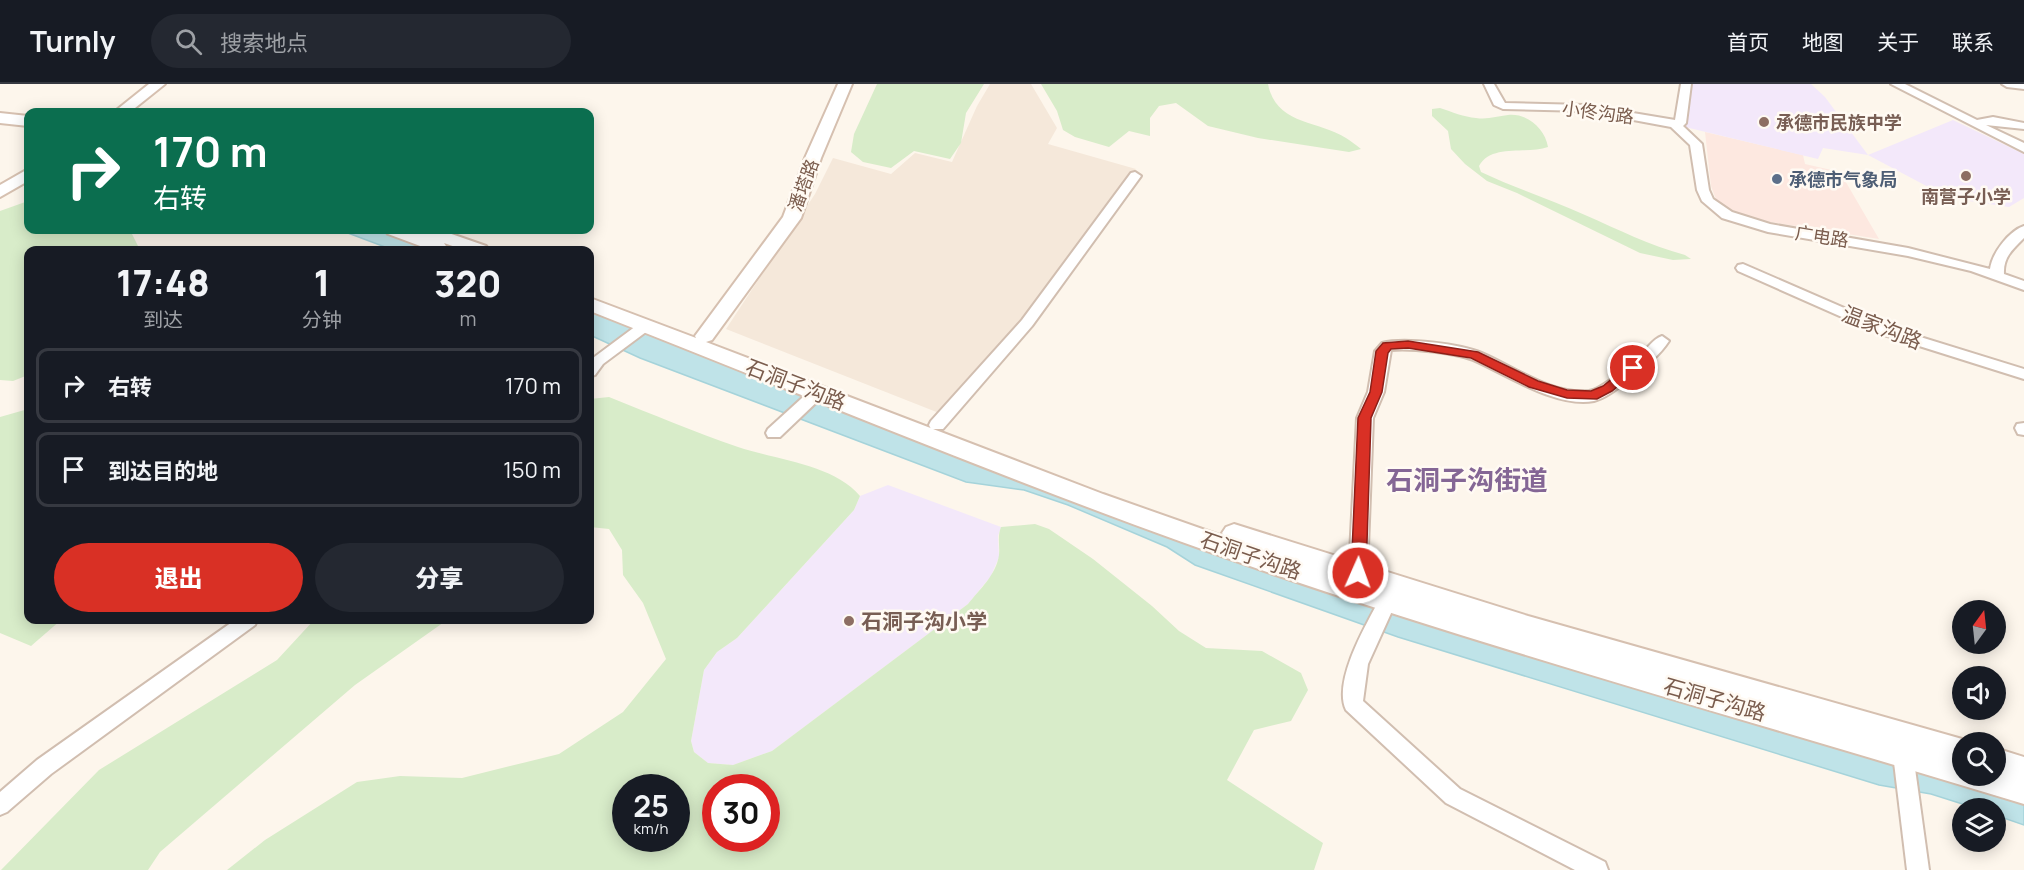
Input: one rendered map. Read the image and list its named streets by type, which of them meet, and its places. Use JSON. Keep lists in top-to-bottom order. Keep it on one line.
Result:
{"streets":{"main road":["潘塔路","石洞子沟路"],"street":["小佟沟路","广电路","温家沟路"]},"crossings":[["小佟沟路","广电路"],["潘塔路","石洞子沟路"]],"districts":["石洞子沟街道"],"places":["承德市民族中学","南营子小学","承德市气象局","石洞子沟小学"],"north":"top","page":{"header":"Turnly","search":"搜索地点","nav":["首页","地图","关于","联系"],"turn":["170 m","右转"],"eta":["17:48","到达","1","分钟","320","m"],"list":[{"name":"右转","value":"170 m"},{"name":"到达目的地","value":"150 m"}],"buttons":["退出","分享"],"speed":"25 km/h","limit":"30"}}
